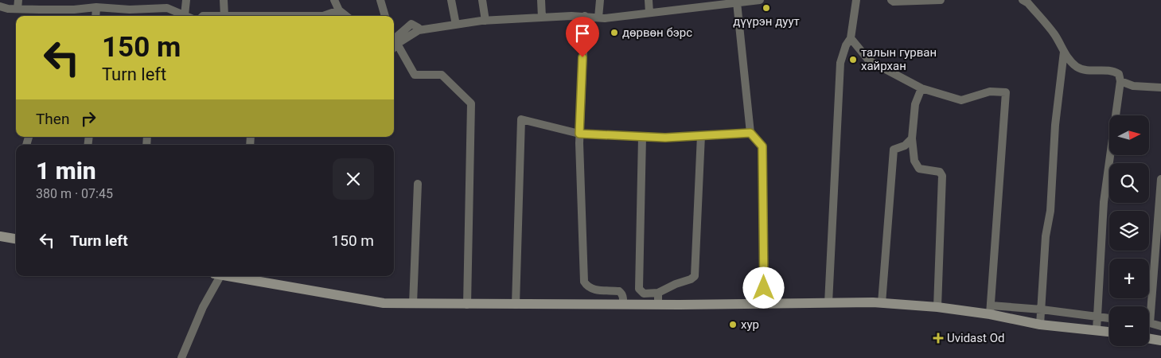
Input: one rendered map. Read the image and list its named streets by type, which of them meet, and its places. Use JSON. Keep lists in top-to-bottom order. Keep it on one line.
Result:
{"places":{"other":["дүүрэн дуут","дөрвөн бэрс","талын гурван хайрхан","хур"],"health":["Uvidast Od"]},"north":"right","page":{"turn":["150 m","Turn left"],"then":"Then","map_buttons":["+","−"],"heading":["1 min","380 m · 07:45"],"list":[{"name":"Turn left","value":"150 m"}]}}
